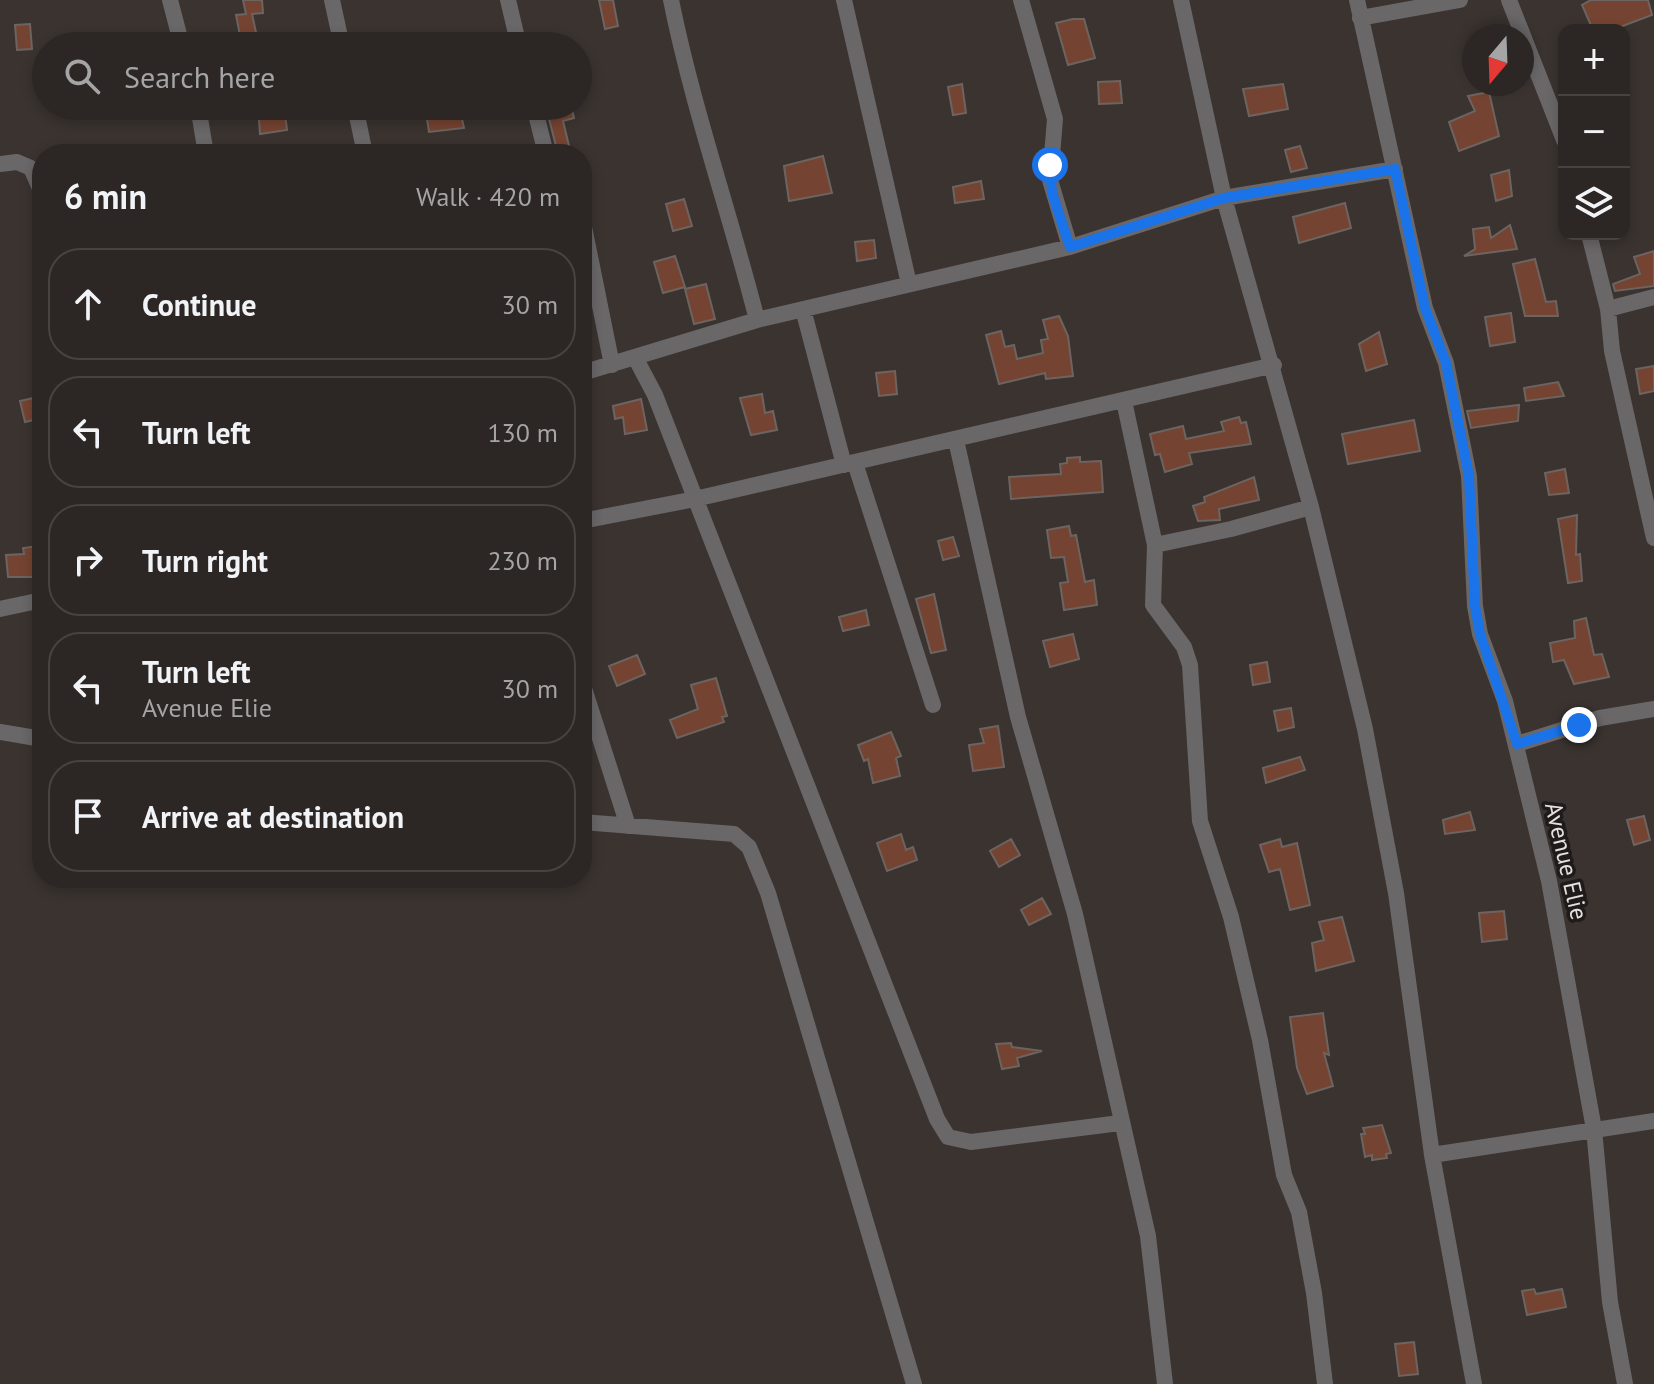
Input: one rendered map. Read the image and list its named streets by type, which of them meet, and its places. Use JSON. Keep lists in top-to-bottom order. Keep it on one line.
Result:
{"streets":{"street":["Avenue Elie"]},"north":"bottom","page":{"map_buttons":["+","−"],"search":"Search here","heading":["6 min","Walk · 420 m"],"list":[["Continue","30 m"],["Turn left","130 m"],["Turn right","230 m"],["Turn left","Avenue Elie","30 m"],"Arrive at destination"]}}
